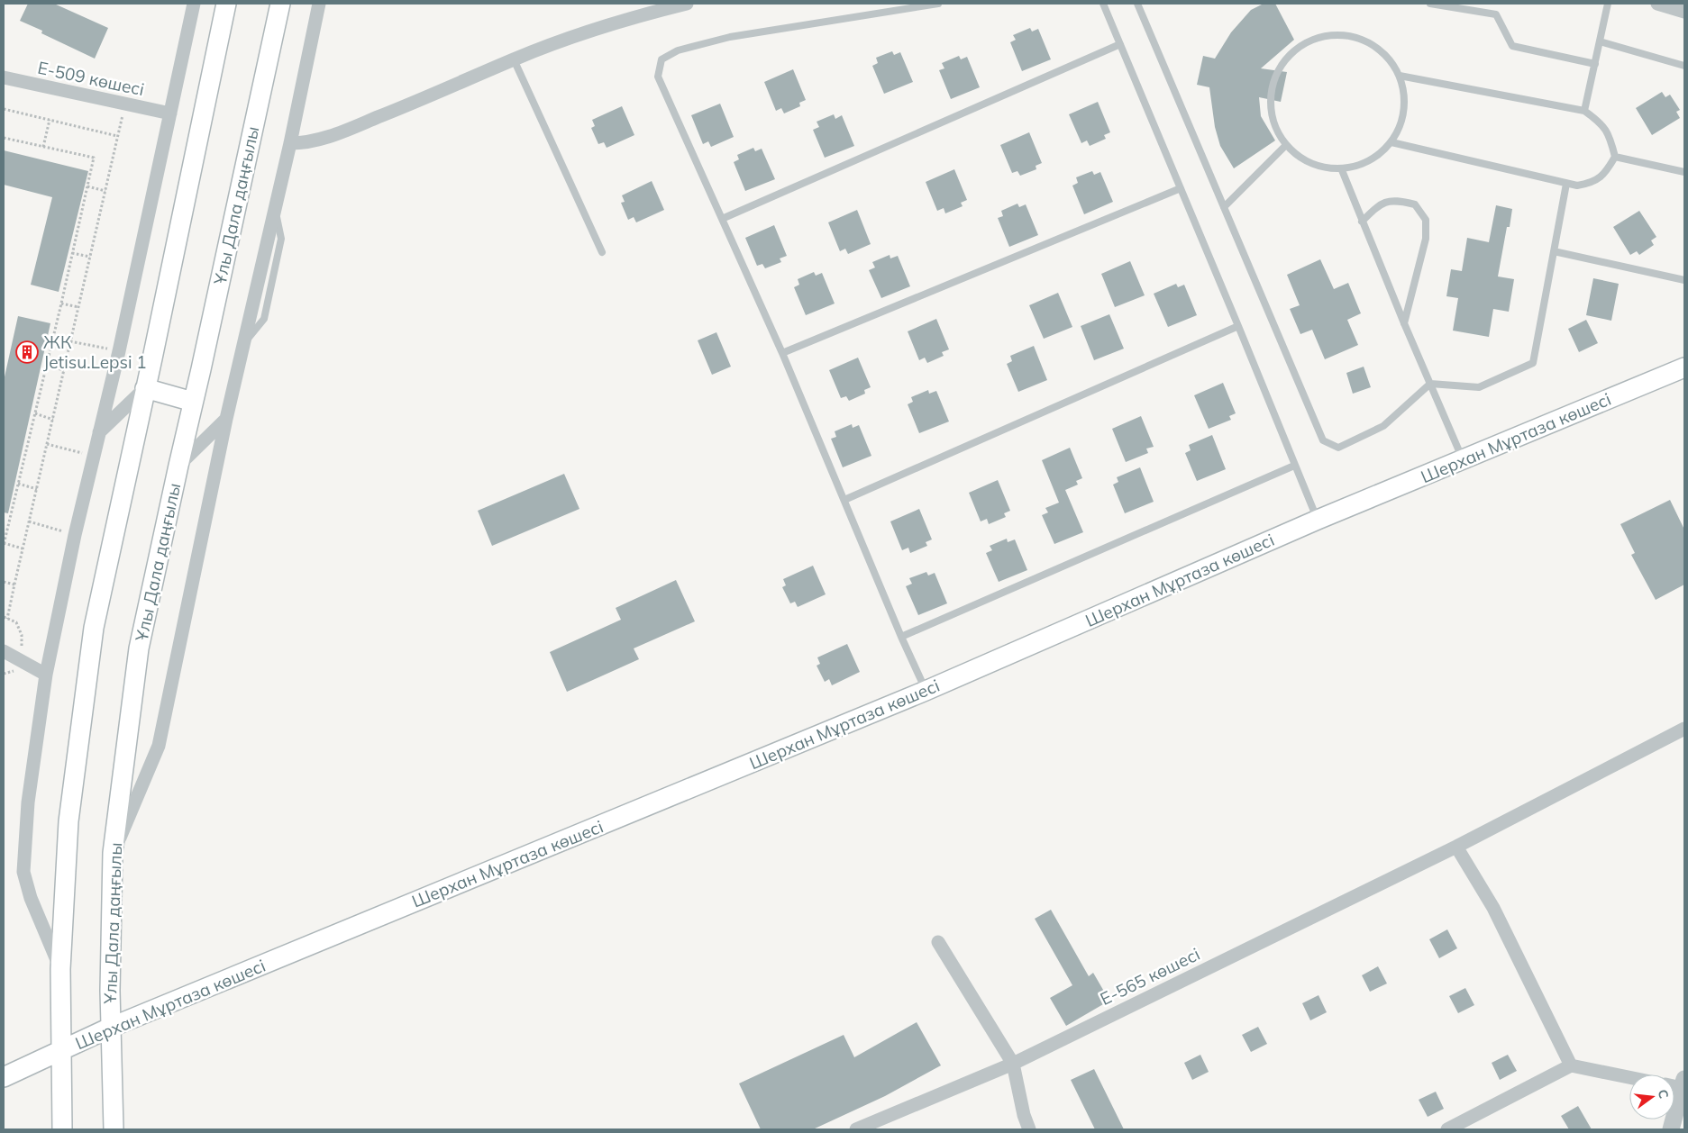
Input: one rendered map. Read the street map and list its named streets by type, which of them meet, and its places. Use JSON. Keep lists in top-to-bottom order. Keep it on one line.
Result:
{"streets":{"main road":["Ұлы Дала даңғылы","Шерхан Мұртаза көшесі"],"street":["Е-509 көшесі","Е-565 көшесі"]},"crossings":[["Ұлы Дала даңғылы","Шерхан Мұртаза көшесі"]],"places":{"building":["ЖК Jetisu.Lepsi 1"]},"north":"right"}
